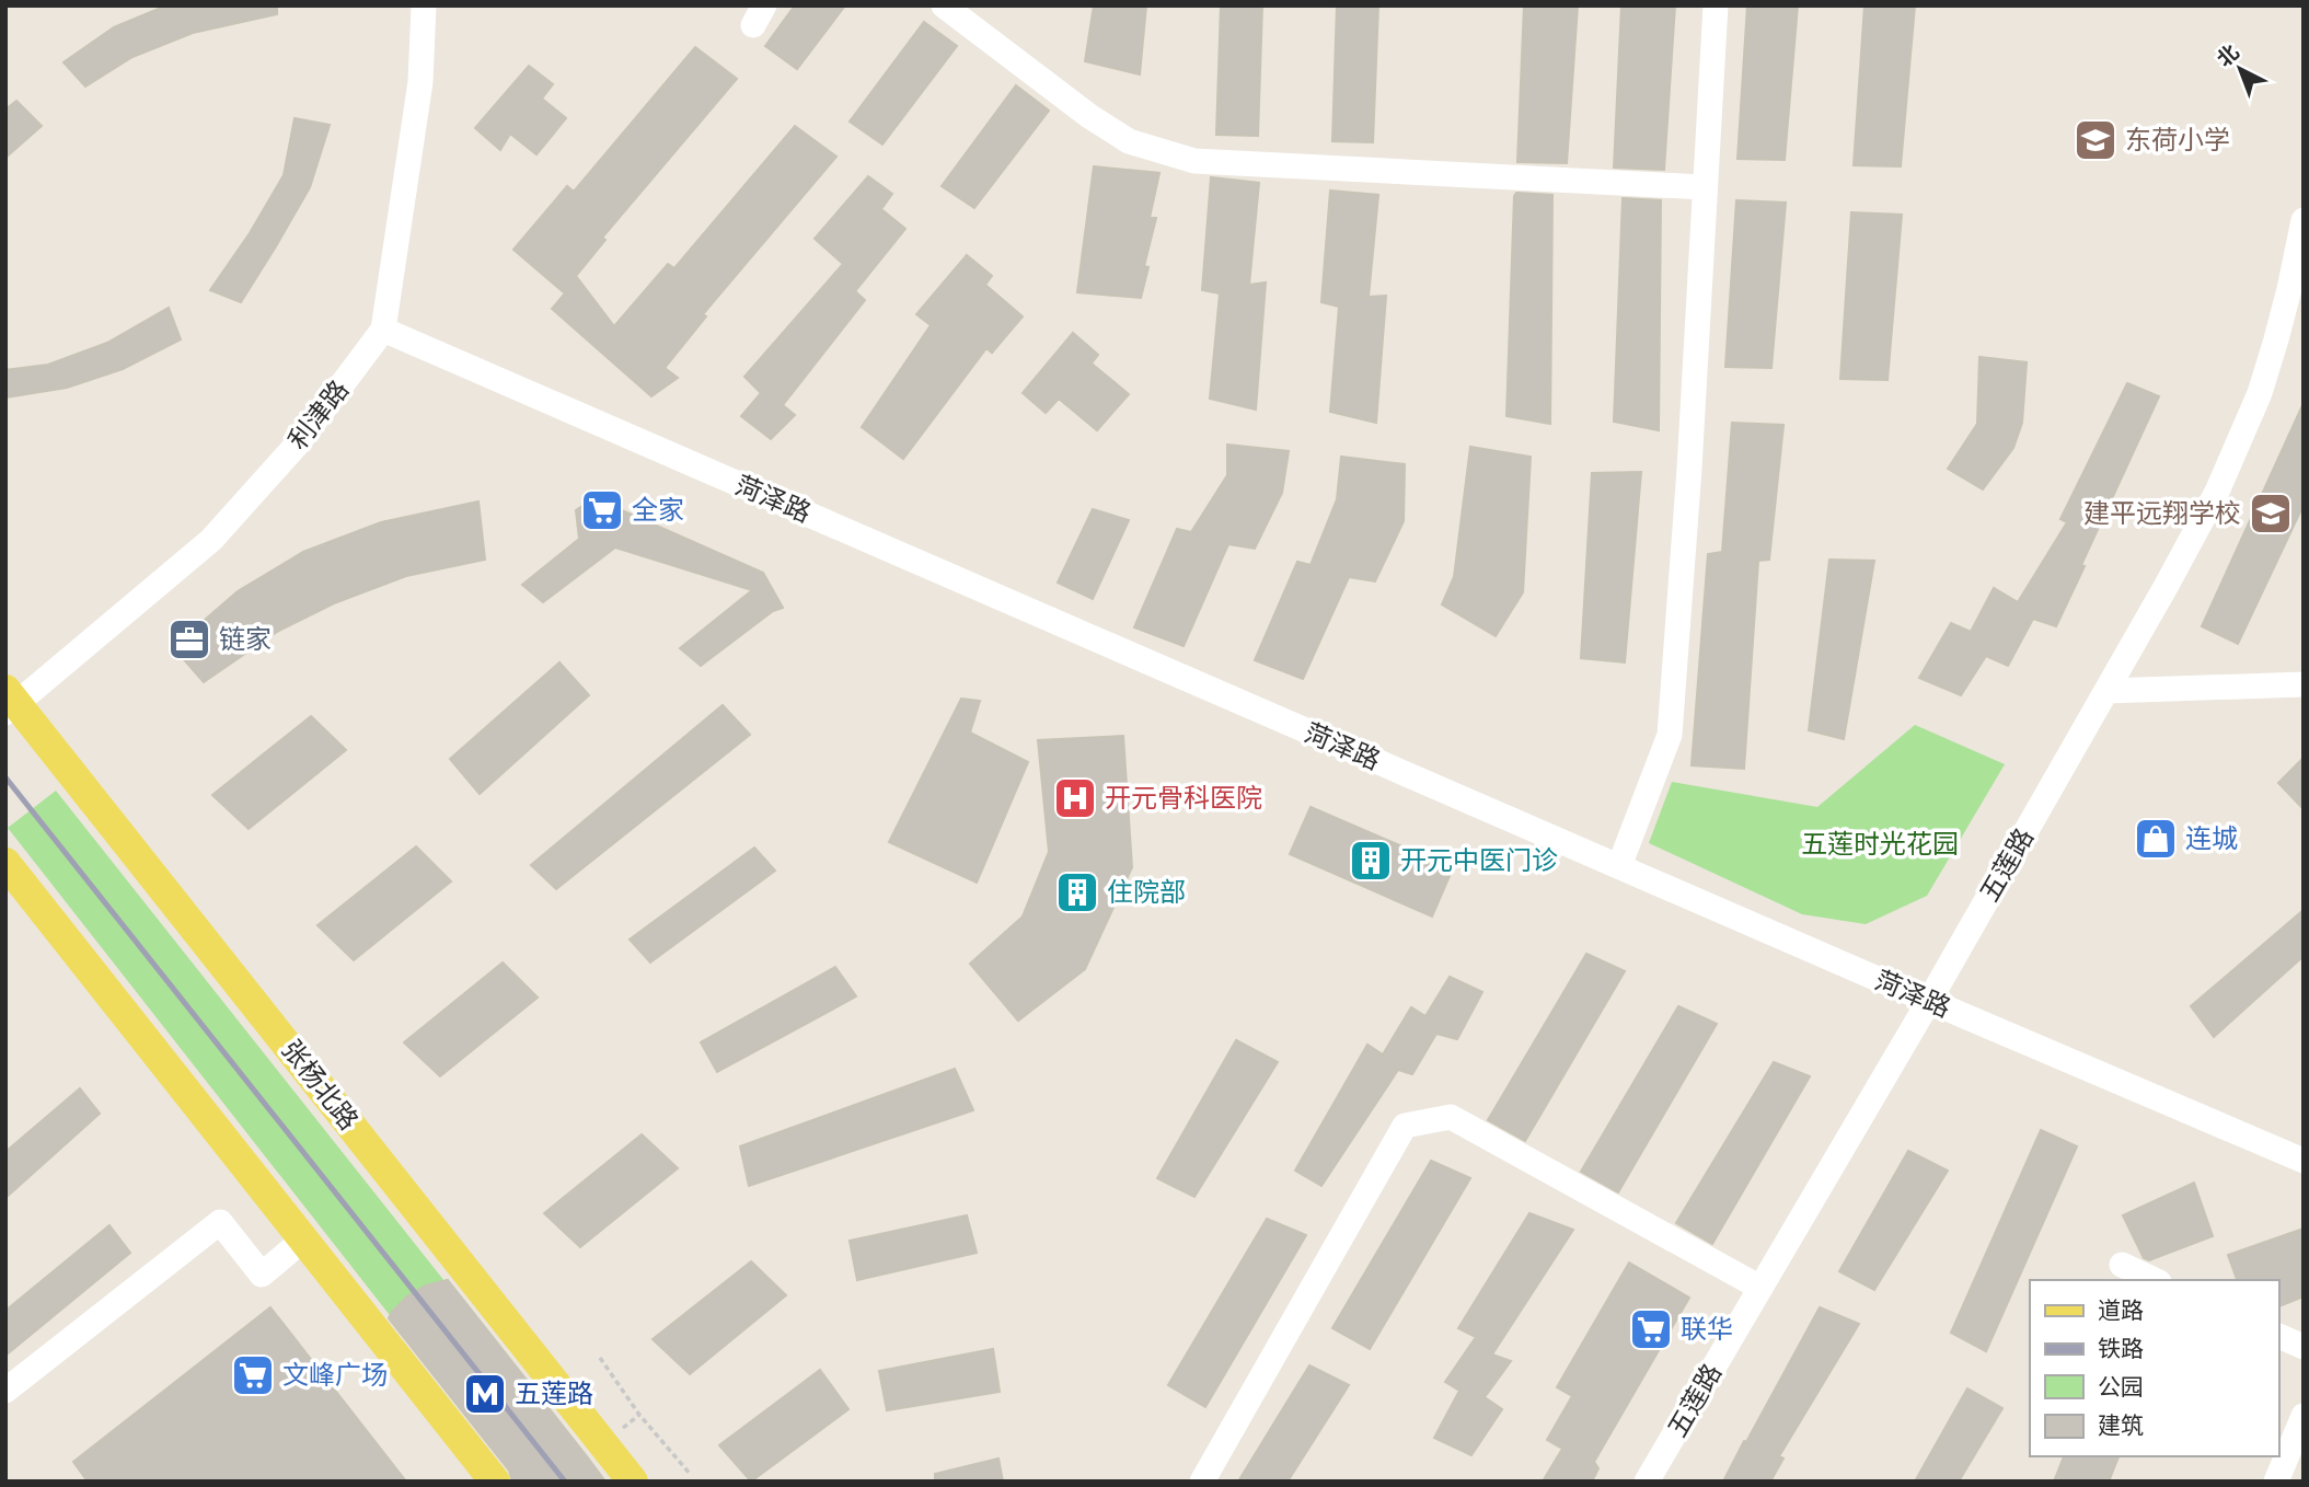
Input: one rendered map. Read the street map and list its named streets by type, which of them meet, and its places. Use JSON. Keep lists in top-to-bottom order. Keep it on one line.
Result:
{"streets":{"main road":["张杨北路"],"street":["利津路","菏泽路","五莲路"]},"crossings":[["利津路","菏泽路"],["利津路","张杨北路"],["菏泽路","五莲路"]],"parks":["五莲时光花园"],"places":{"school or university":["东荷小学","建平远翔学校"],"supermarket":["全家","联华","文峰广场"],"office":["链家"],"hospital":["开元骨科医院"],"shop":["连城"],"building":["开元中医门诊","住院部"],"metro station":["五莲路"]},"legend":["道路","铁路","公园","建筑"],"north":"top left"}
